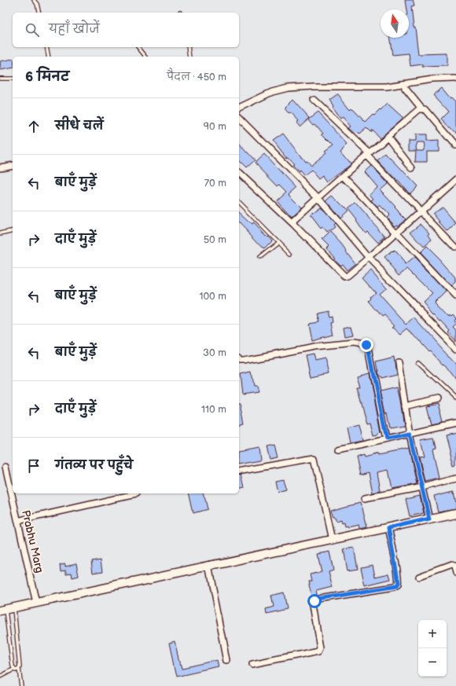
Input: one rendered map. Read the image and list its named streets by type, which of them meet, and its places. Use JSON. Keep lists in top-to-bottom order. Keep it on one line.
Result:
{"streets":{"street":["Prabhu Marg"]},"north":"top","page":{"search":"यहाँ खोजें","heading":["6 मिनट","पैदल · 450 m"],"list":[["सीधे चलें","90 m"],["बाएँ मुड़ें","70 m"],["दाएँ मुड़ें","50 m"],["बाएँ मुड़ें","100 m"],["बाएँ मुड़ें","30 m"],["दाएँ मुड़ें","110 m"],"गंतव्य पर पहुँचे"],"map_buttons":["+","−"]}}
